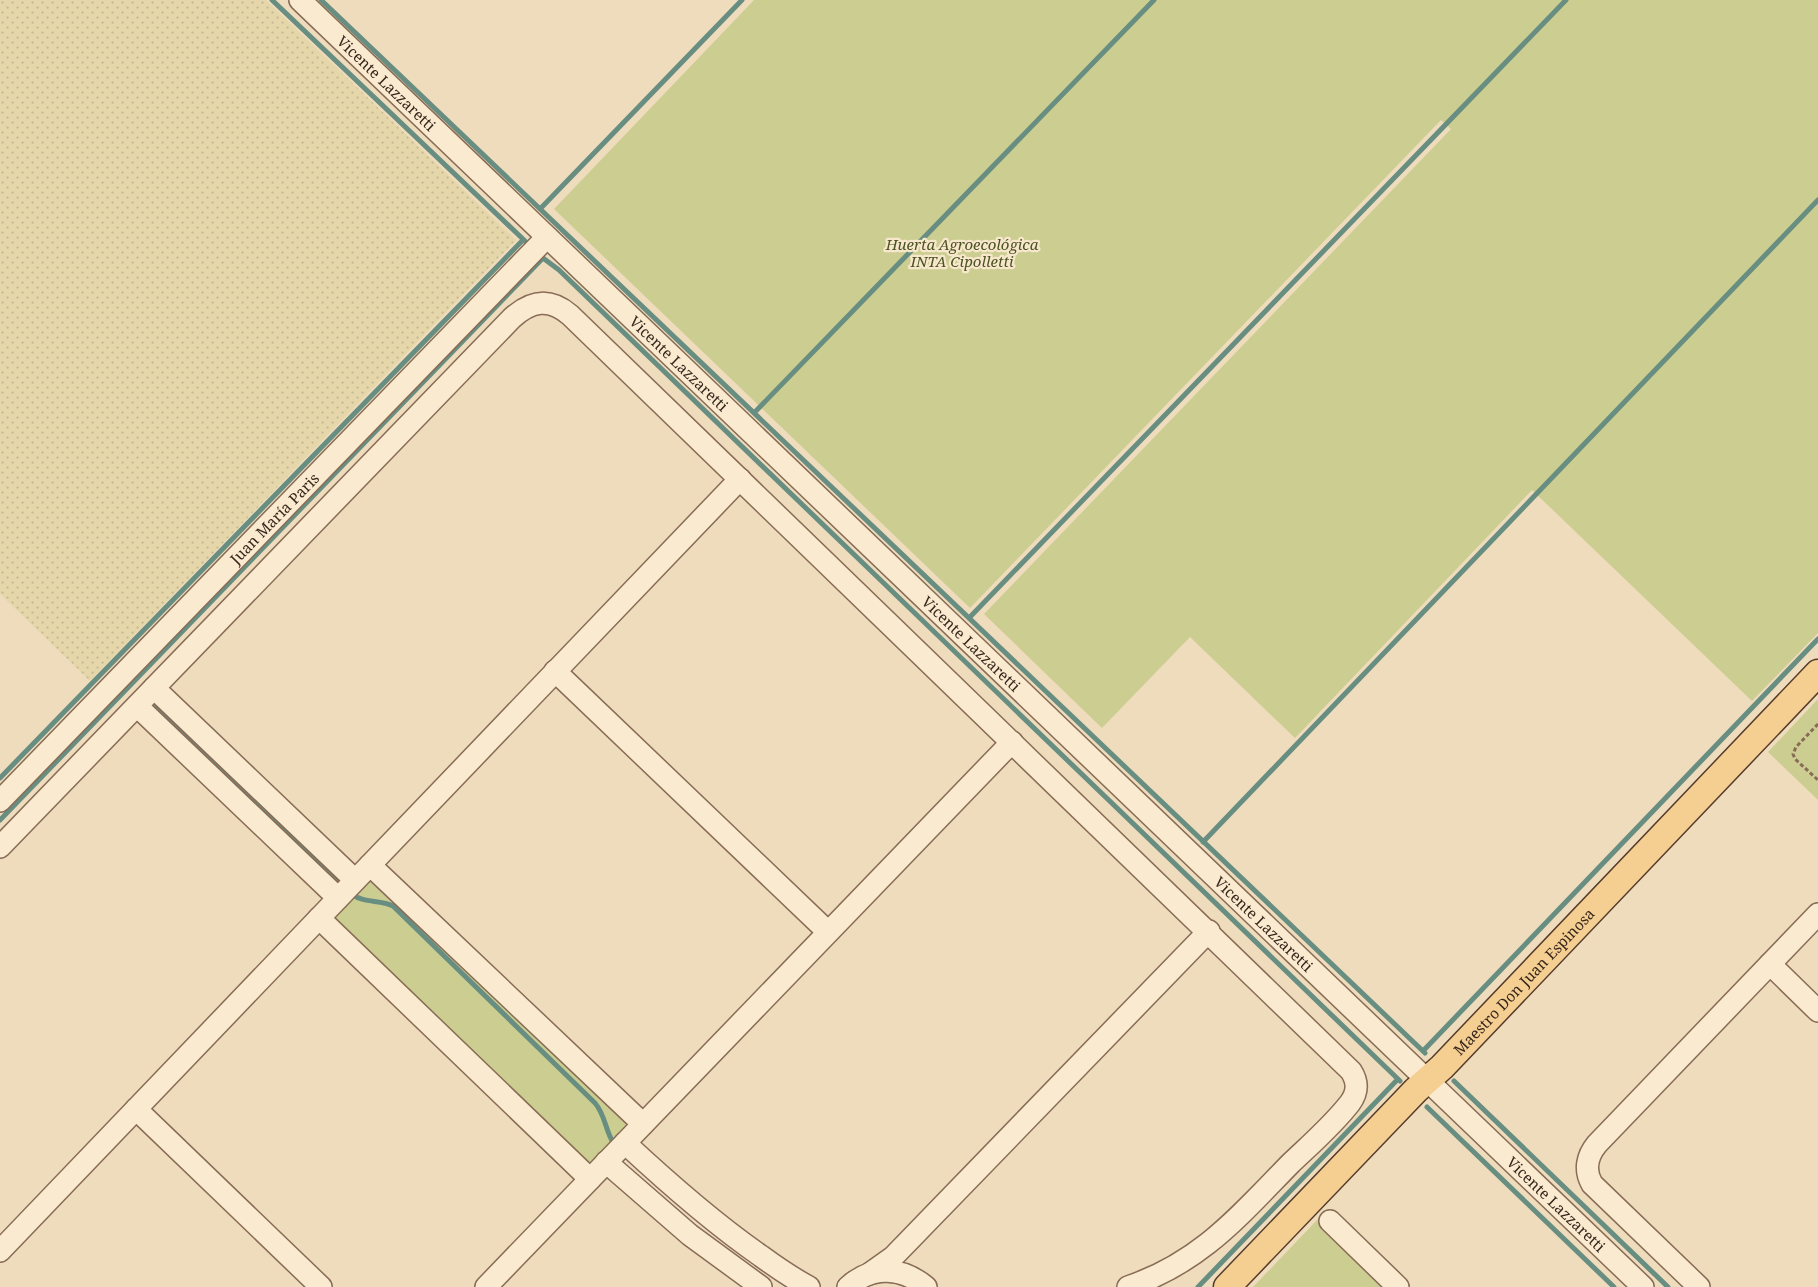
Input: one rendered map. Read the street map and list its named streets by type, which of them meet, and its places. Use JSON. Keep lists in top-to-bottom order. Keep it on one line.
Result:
{"streets":{"main road":["Maestro Don Juan Espinosa"],"street":["Vicente Lazzaretti","Juan María Paris"]},"crossings":[["Vicente Lazzaretti","Juan María Paris"],["Vicente Lazzaretti","Maestro Don Juan Espinosa"]],"parks":["Huerta Agroecológica INTA Cipolletti"]}
